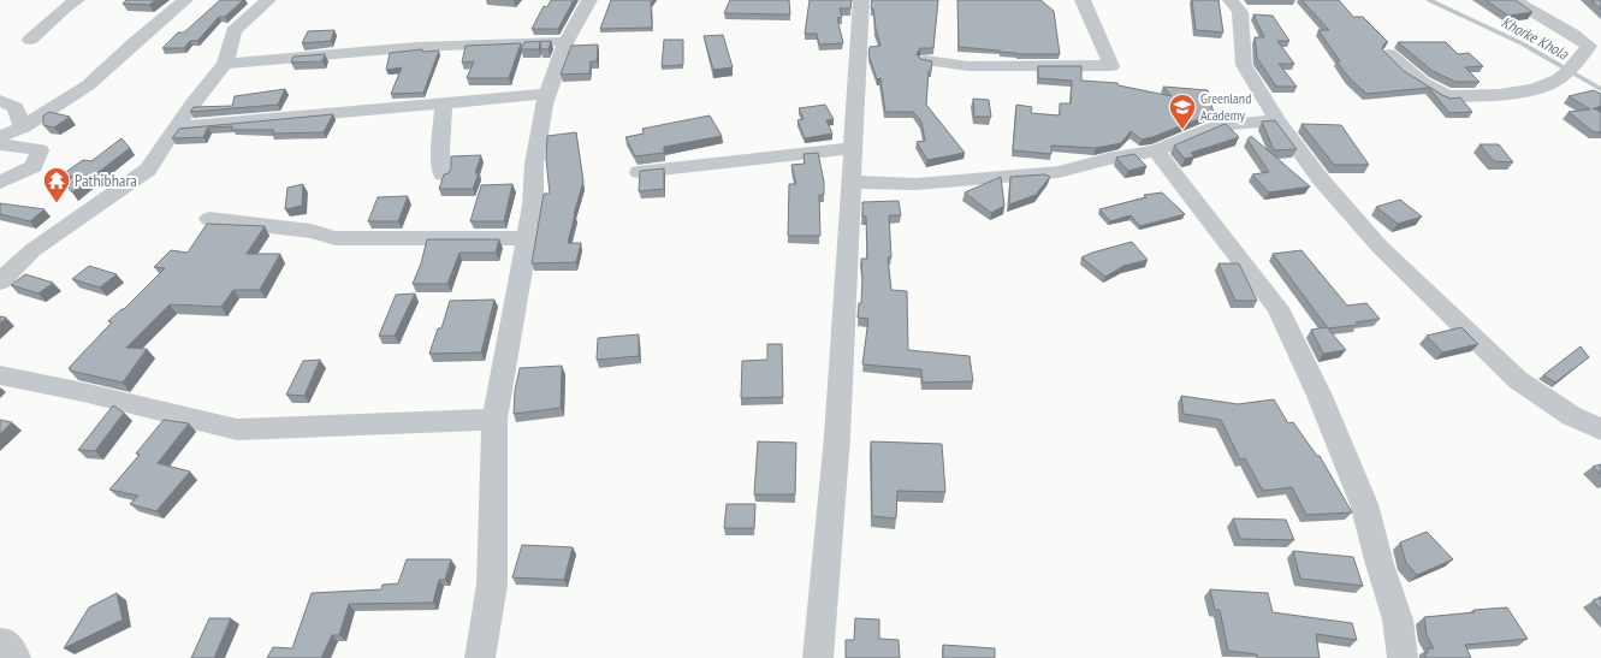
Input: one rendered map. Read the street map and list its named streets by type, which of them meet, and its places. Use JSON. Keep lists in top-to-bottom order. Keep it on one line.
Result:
{"water":["Khorke Khola"],"places":{"school or university":["Greenland Academy"],"temple":["Pathibhara"]}}
